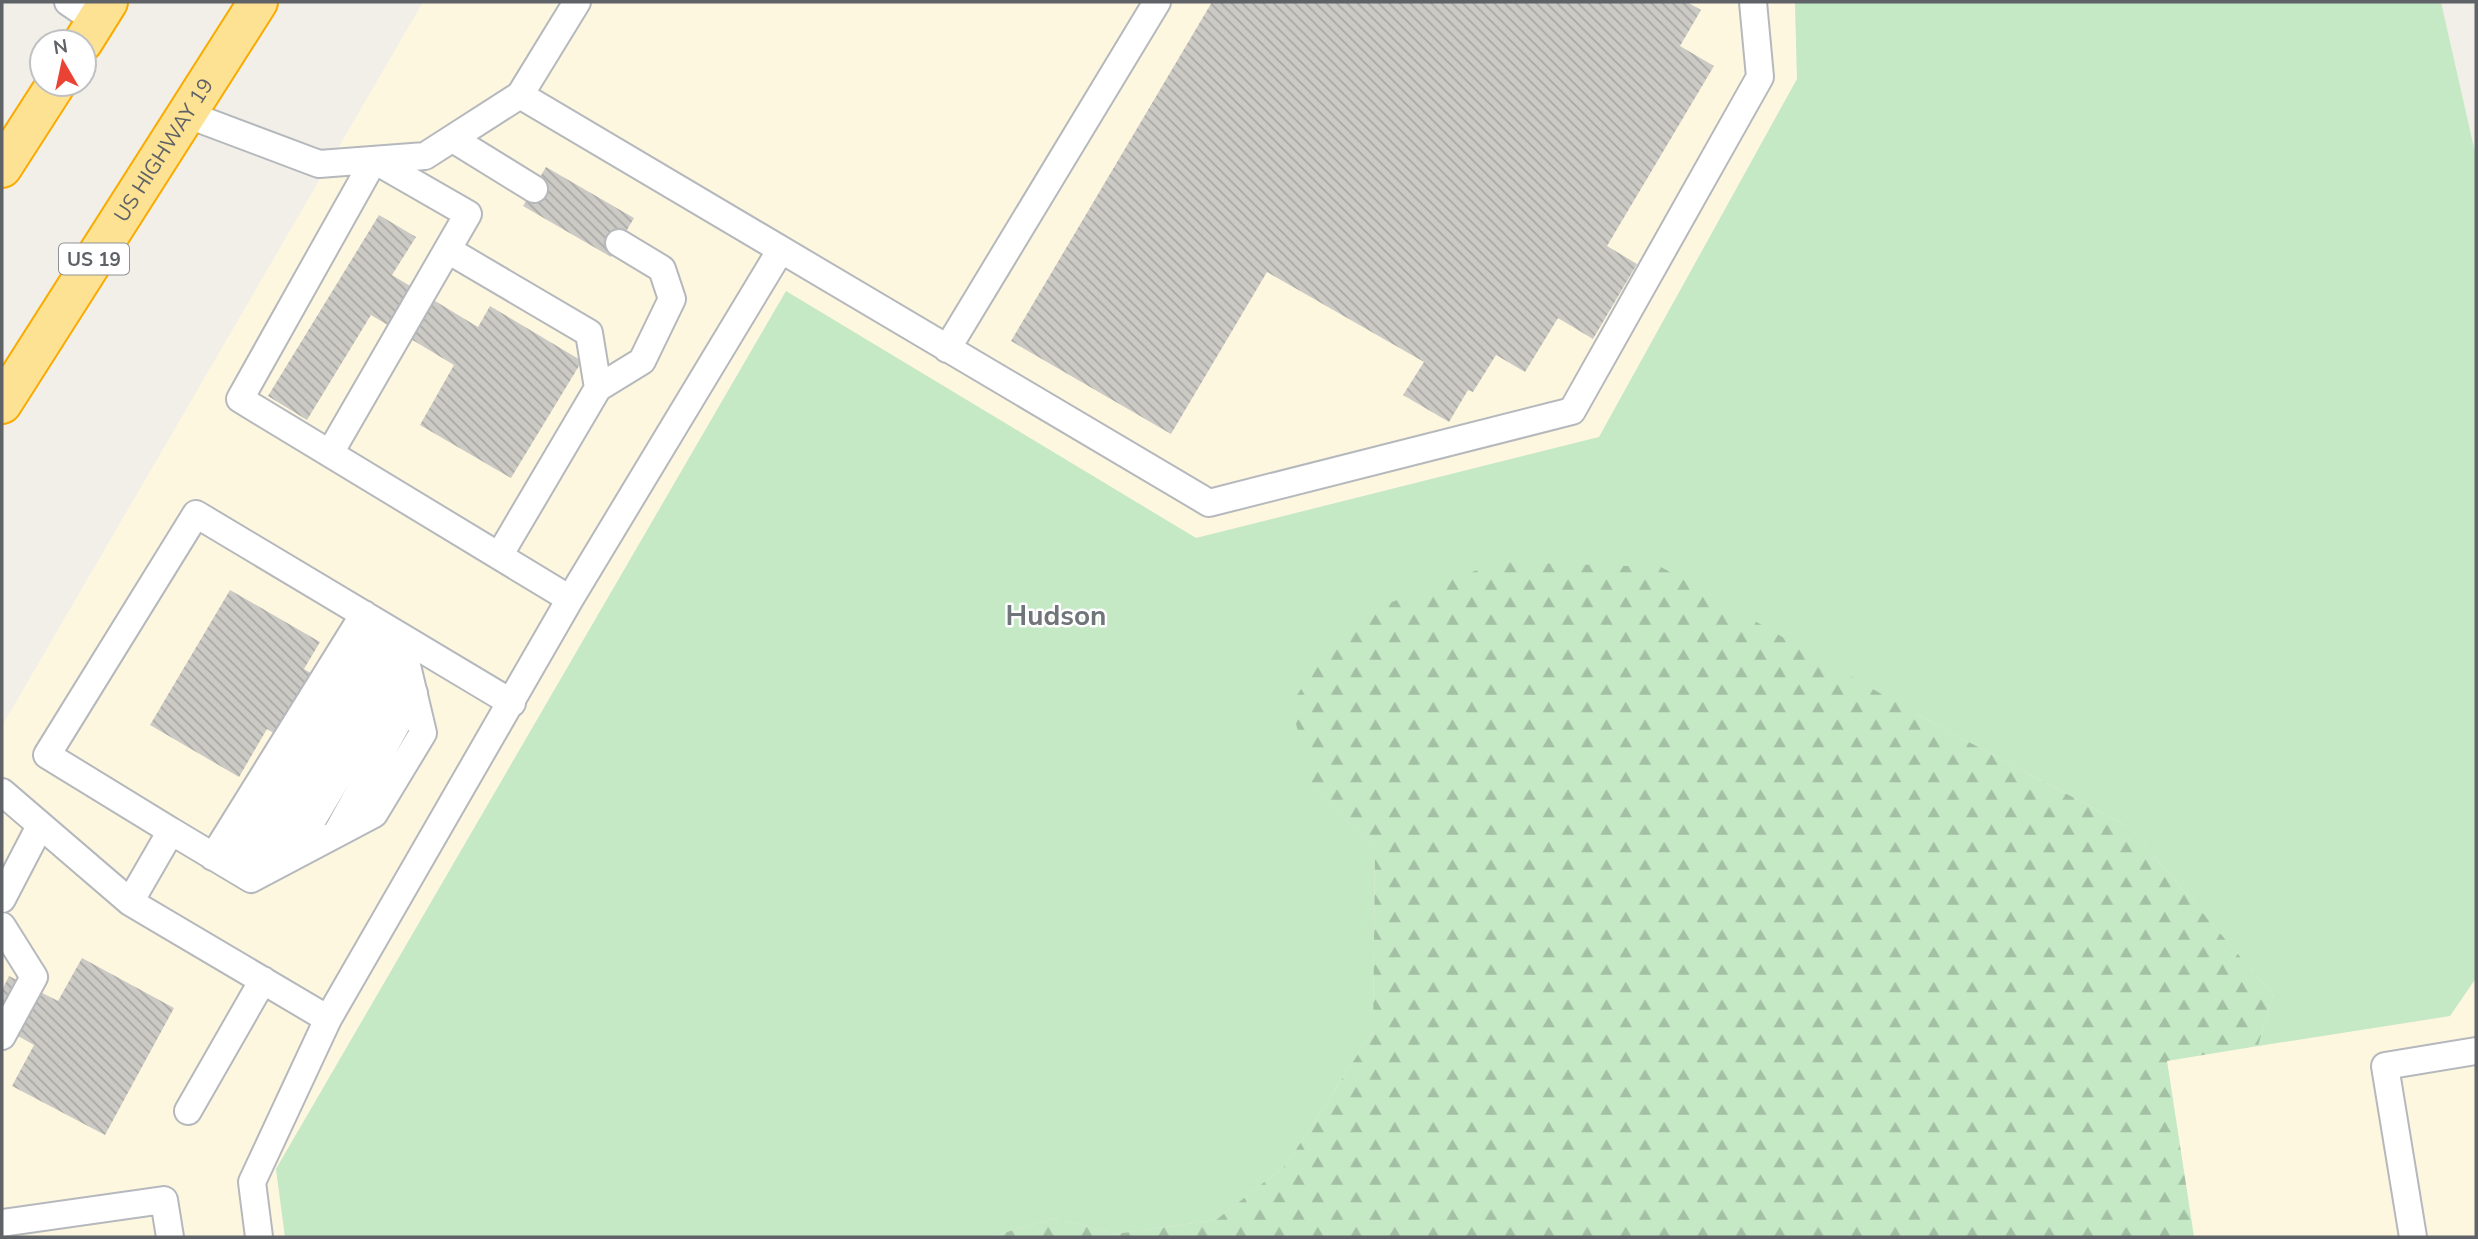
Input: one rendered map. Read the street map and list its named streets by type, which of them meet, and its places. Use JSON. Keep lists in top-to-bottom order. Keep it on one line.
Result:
{"streets":{"highway":["US HIGHWAY 19","US 19"]},"districts":["Hudson"],"north":"top"}
